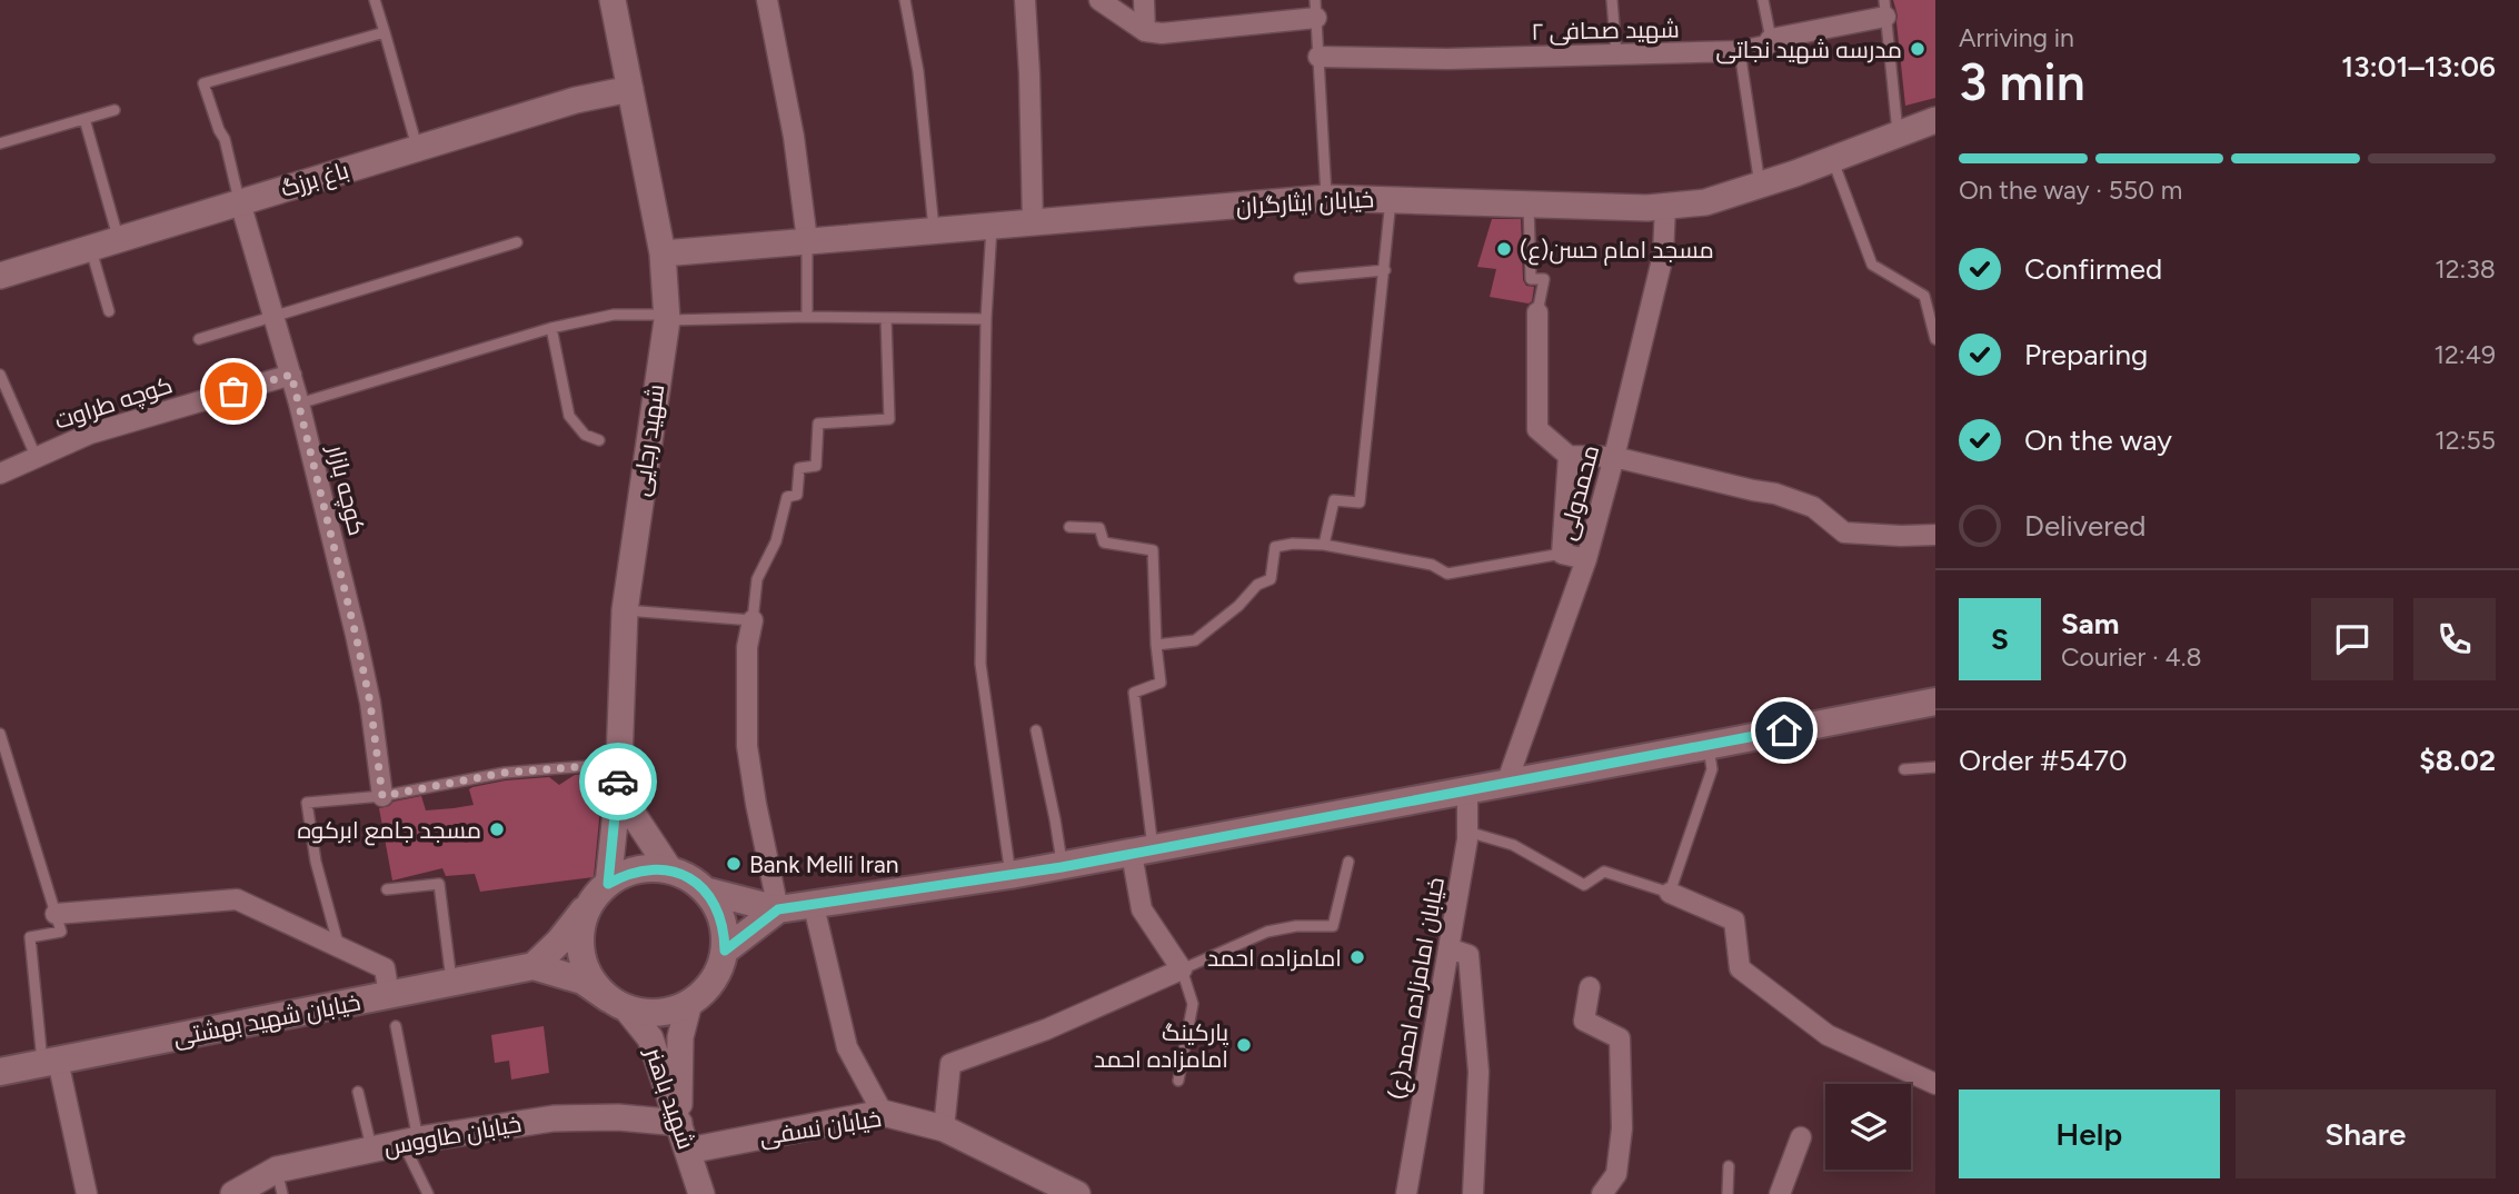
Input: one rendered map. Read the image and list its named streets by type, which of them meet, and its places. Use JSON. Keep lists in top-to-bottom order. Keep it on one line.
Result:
{"streets":{"main road":["خیابان شهید بهشتی"],"street":["شهید صحافی ۲","باغ برزگ","خیابان ایثارگران","کوچه طراوت","شهید رجایی","کوچه بازار","محمدولی","خیابان امامزاده احمد(ع)","شهید باهنر","خیابان نسفی","خیابان طاووس"]},"crossings":[["باغ برزگ","شهید رجایی"],["باغ برزگ","کوچه بازار"],["خیابان ایثارگران","شهید رجایی"],["خیابان ایثارگران","محمدولی"],["کوچه طراوت","کوچه بازار"],["شهید رجایی","شهید باهنر"],["شهید باهنر","خیابان نسفی"],["شهید باهنر","خیابان طاووس"]],"places":["مدرسه شهید نجاتی","مسجد امام حسن(ع)","مسجد جامع ابرکوه","Bank Melli Iran","امامزاده احمد","پارکینگ امامزاده احمد"],"page":{"heading":["3 min","Arriving in","13:01–13:06"],"panel":["Sam","Courier · 4.8","Order #5470","$8.02"],"bar":"On the way · 550 m","list":[["Confirmed","12:38"],["Preparing","12:49"],["On the way","12:55"],"Delivered"],"round":"S","buttons":["Help","Share"]}}
